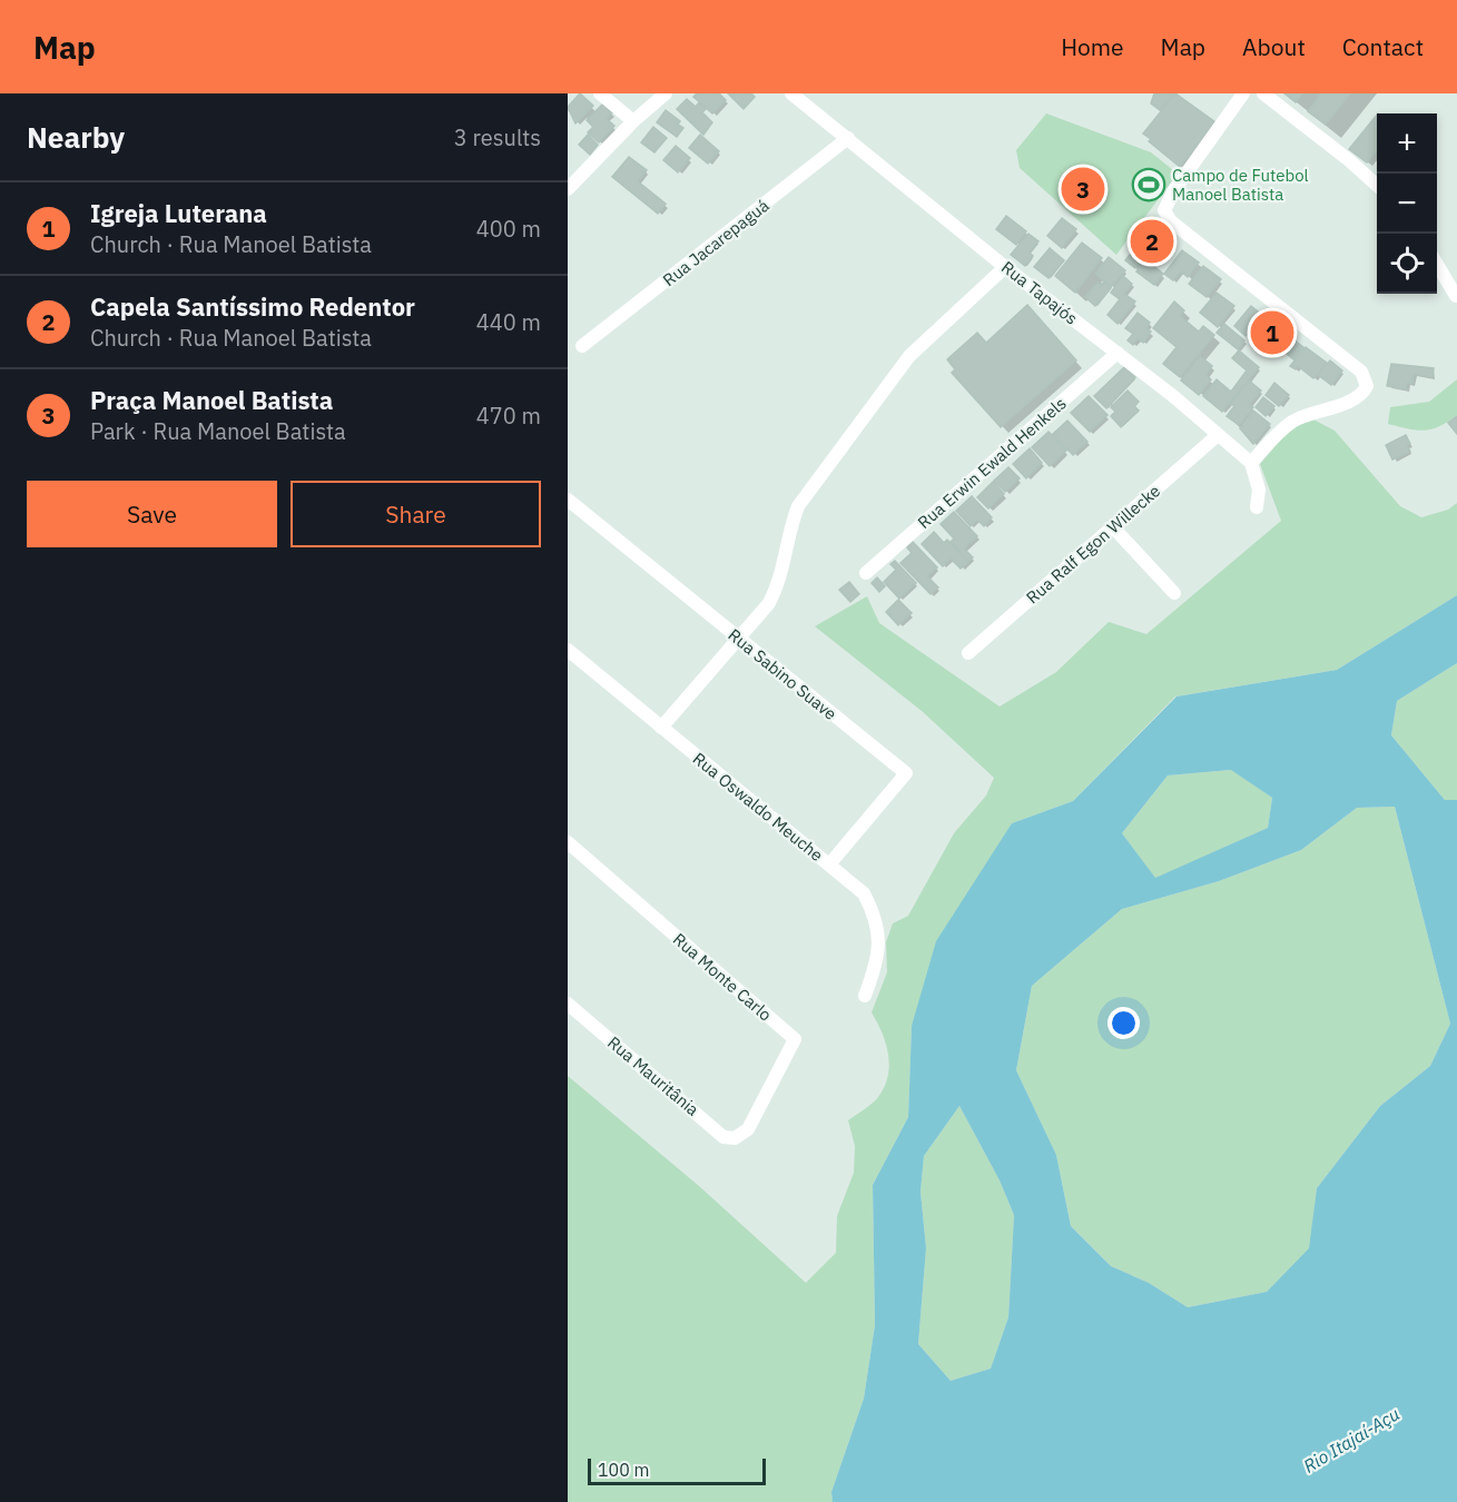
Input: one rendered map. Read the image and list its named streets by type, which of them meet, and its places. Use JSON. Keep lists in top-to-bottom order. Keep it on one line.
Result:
{"streets":{"street":["Rua Jacarepaguá","Rua Tapajós","Rua Erwin Ewald Henkels","Rua Ralf Egon Willecke","Rua Sabino Suave","Rua Oswaldo Meuche","Rua Monte Carlo","Rua Mauritânia"]},"crossings":[["Rua Jacarepaguá","Rua Tapajós"],["Rua Tapajós","Rua Erwin Ewald Henkels"],["Rua Tapajós","Rua Ralf Egon Willecke"],["Rua Sabino Suave","Rua Oswaldo Meuche"],["Rua Monte Carlo","Rua Mauritânia"]],"water":["Rio Itajaí-Açu"],"places":{"sports":["Campo de Futebol Manoel Batista"]},"scale_bar":"100 m","page":{"header":"Map","nav":["Home","Map","About","Contact"],"heading":["Nearby","3 results"],"map_buttons":["+","−"],"pins":["3","2","1"],"list":[{"mark":"1","name":"Igreja Luterana","note":"Church · Rua Manoel Batista","value":"400 m"},{"mark":"2","name":"Capela Santíssimo Redentor","note":"Church · Rua Manoel Batista","value":"440 m"},{"mark":"3","name":"Praça Manoel Batista","note":"Park · Rua Manoel Batista","value":"470 m"}],"buttons":["Save","Share"],"scale":"100 m"}}
